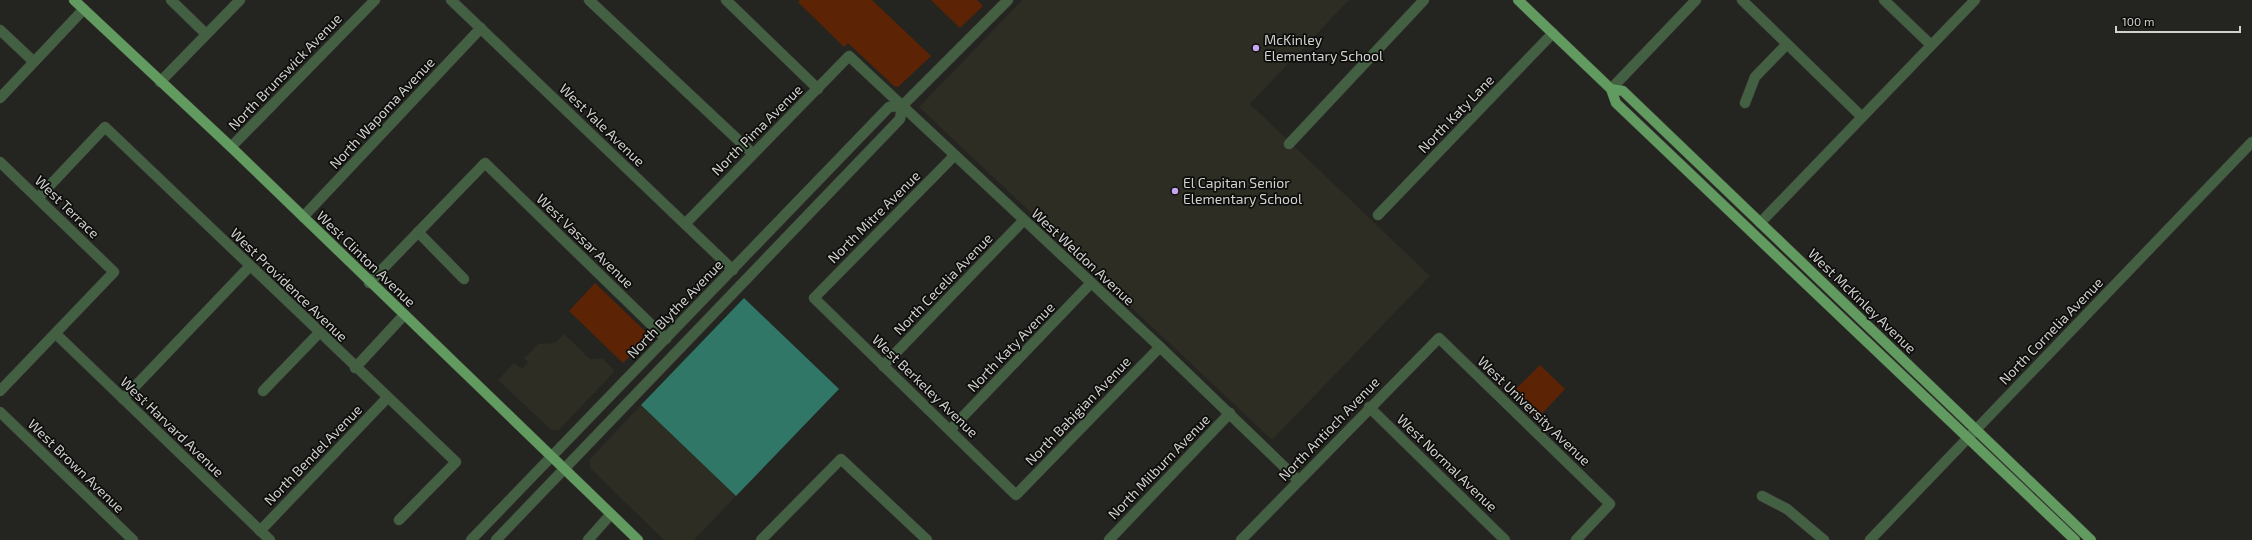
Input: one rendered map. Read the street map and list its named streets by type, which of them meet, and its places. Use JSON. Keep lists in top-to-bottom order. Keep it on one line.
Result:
{"streets":{"main road":["West Clinton Avenue","West McKinley Avenue"],"street":["North Brunswick Avenue","North Wapoma Avenue","North Katy Lane","West Yale Avenue","North Pima Avenue","West Terrace","North Mitre Avenue","West Vassar Avenue","West Weldon Avenue","North Cecelia Avenue","West Providence Avenue","North Blythe Avenue","North Cornelia Avenue","North Katy Avenue","West Berkeley Avenue","North Babigian Avenue","West University Avenue","West Harvard Avenue","North Antioch Avenue","North Bendel Avenue","West Normal Avenue","West Brown Avenue","North Milburn Avenue"]},"crossings":[["North Brunswick Avenue","West Clinton Avenue"],["North Wapoma Avenue","West Yale Avenue"],["North Wapoma Avenue","West Clinton Avenue"],["North Katy Lane","West McKinley Avenue"],["West Yale Avenue","North Pima Avenue"],["West Yale Avenue","North Blythe Avenue"],["North Pima Avenue","West Weldon Avenue"],["West Terrace","West Providence Avenue"],["West Terrace","West Harvard Avenue"],["North Mitre Avenue","West Weldon Avenue"],["North Mitre Avenue","West Berkeley Avenue"],["West Vassar Avenue","North Blythe Avenue"],["West Weldon Avenue","North Cecelia Avenue"],["West Weldon Avenue","North Blythe Avenue"],["West Weldon Avenue","North Katy Avenue"],["West Weldon Avenue","North Babigian Avenue"],["West Weldon Avenue","North Antioch Avenue"],["West Weldon Avenue","North Milburn Avenue"],["West Clinton Avenue","North Blythe Avenue"],["North Cecelia Avenue","West Berkeley Avenue"],["West Providence Avenue","North Bendel Avenue"],["West McKinley Avenue","North Cornelia Avenue"],["North Katy Avenue","West Berkeley Avenue"],["West Berkeley Avenue","North Babigian Avenue"],["West University Avenue","North Antioch Avenue"],["West Harvard Avenue","North Bendel Avenue"],["North Antioch Avenue","West Normal Avenue"]],"places":["McKinley Elementary School","El Capitan Senior Elementary School"],"scale_bar":"100 m"}
